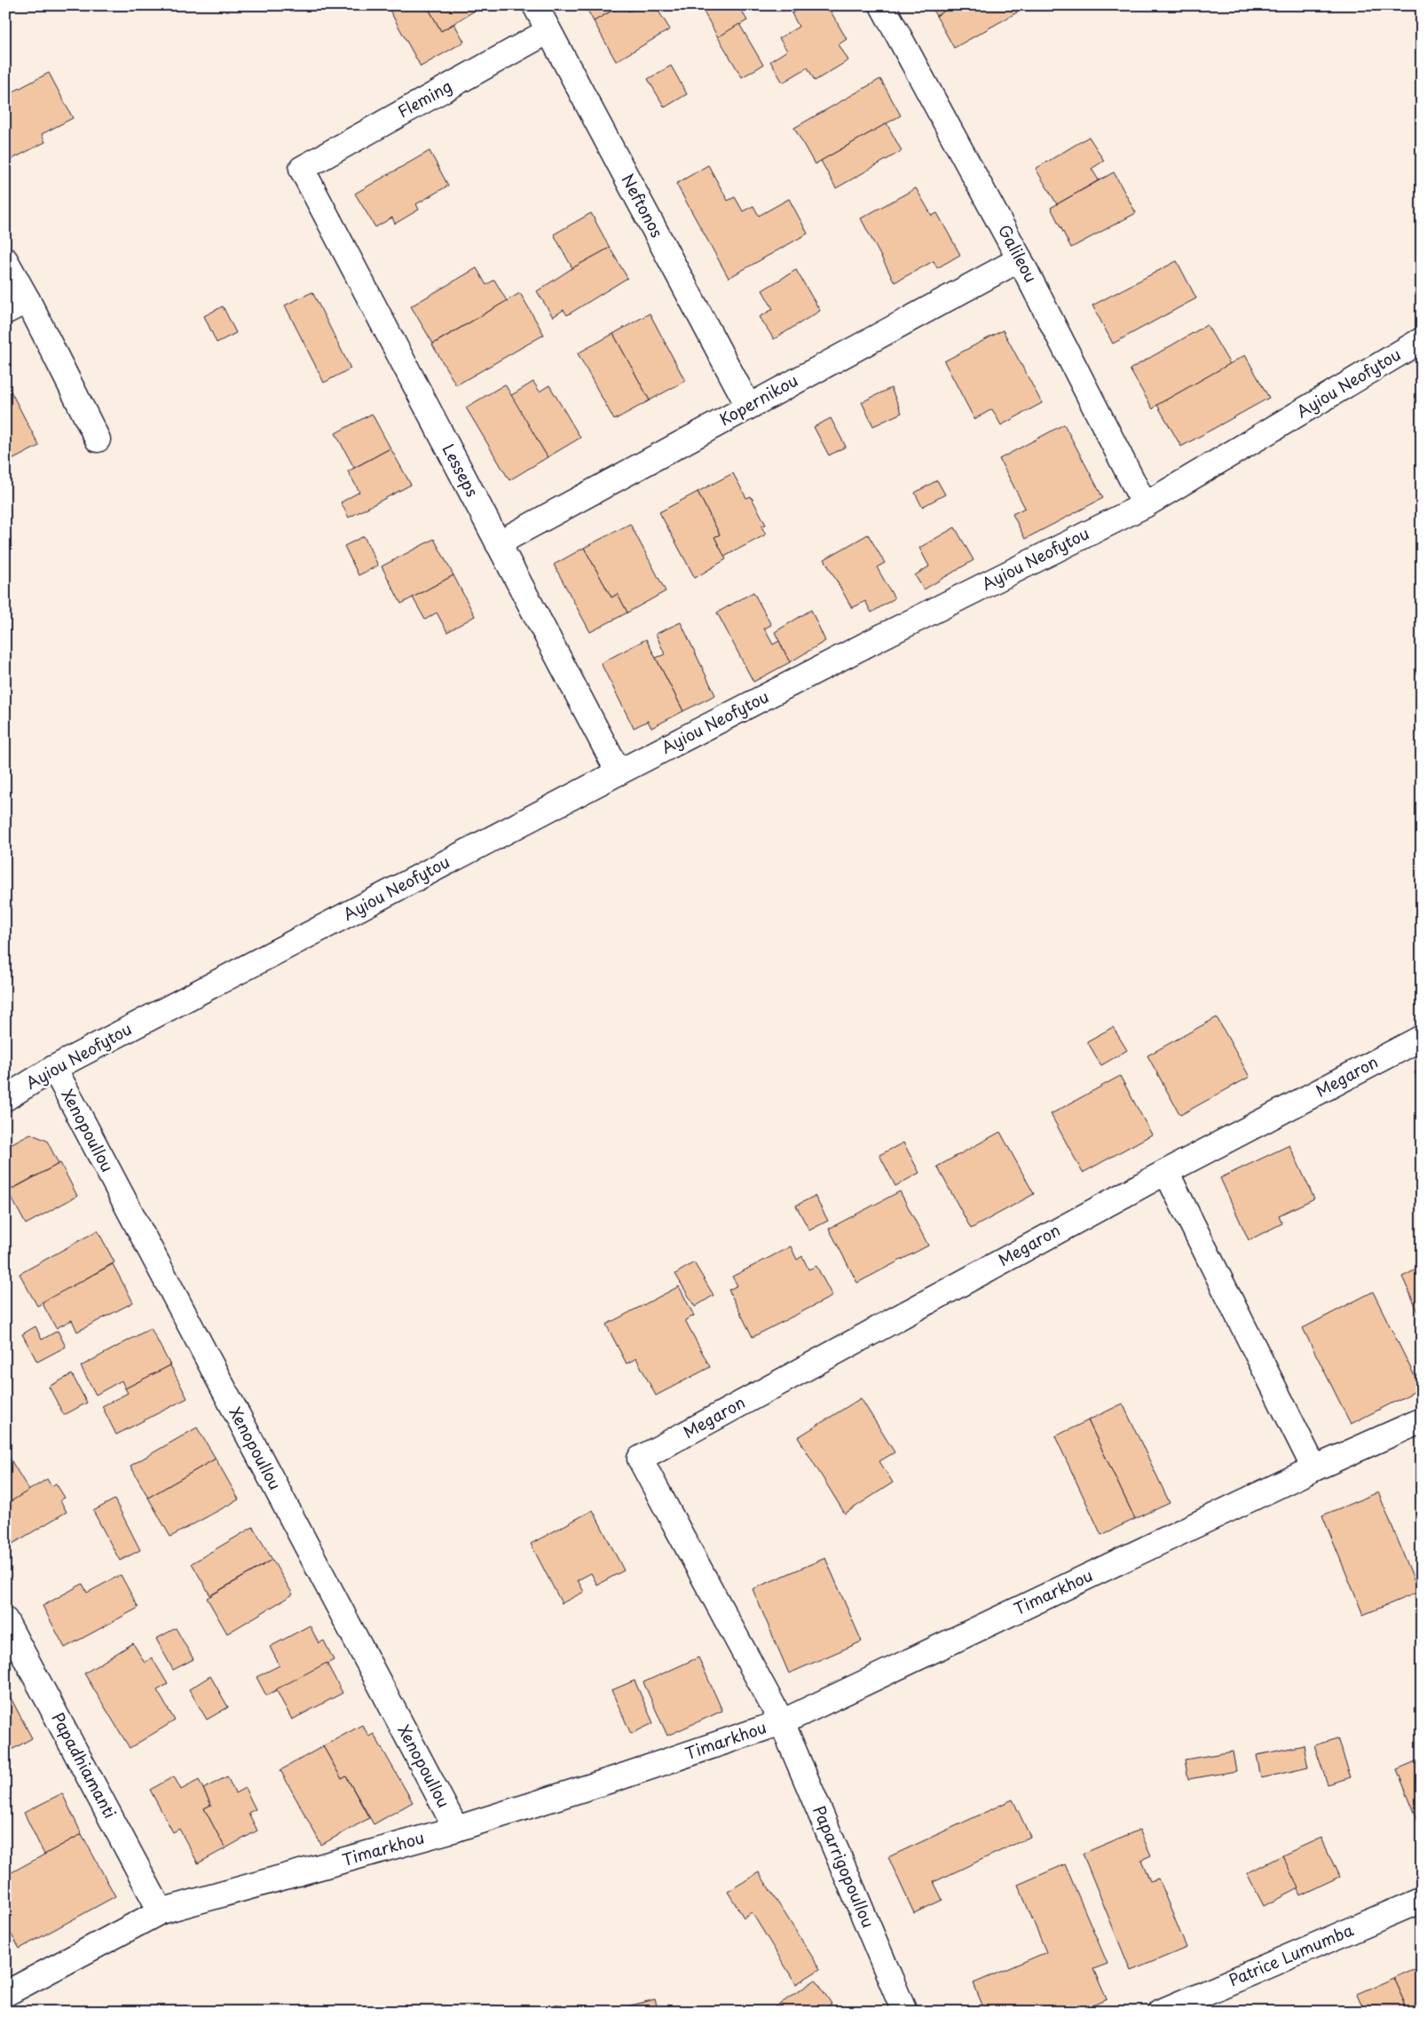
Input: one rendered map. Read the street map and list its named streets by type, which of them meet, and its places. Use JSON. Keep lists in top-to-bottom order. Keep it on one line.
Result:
{"streets":{"street":["Fleming","Neftonos","Galileou","Ayiou Neofytou","Kopernikou","Lesseps","Megaron","Xenopoullou","Timarkhou","Papadhiamanti","Paparrigopoullou","Patrice Lumumba"]},"crossings":[["Fleming","Neftonos"],["Fleming","Lesseps"],["Neftonos","Kopernikou"],["Galileou","Ayiou Neofytou"],["Galileou","Kopernikou"],["Ayiou Neofytou","Lesseps"],["Ayiou Neofytou","Xenopoullou"],["Kopernikou","Lesseps"],["Megaron","Paparrigopoullou"],["Xenopoullou","Timarkhou"],["Timarkhou","Papadhiamanti"],["Timarkhou","Paparrigopoullou"]]}
